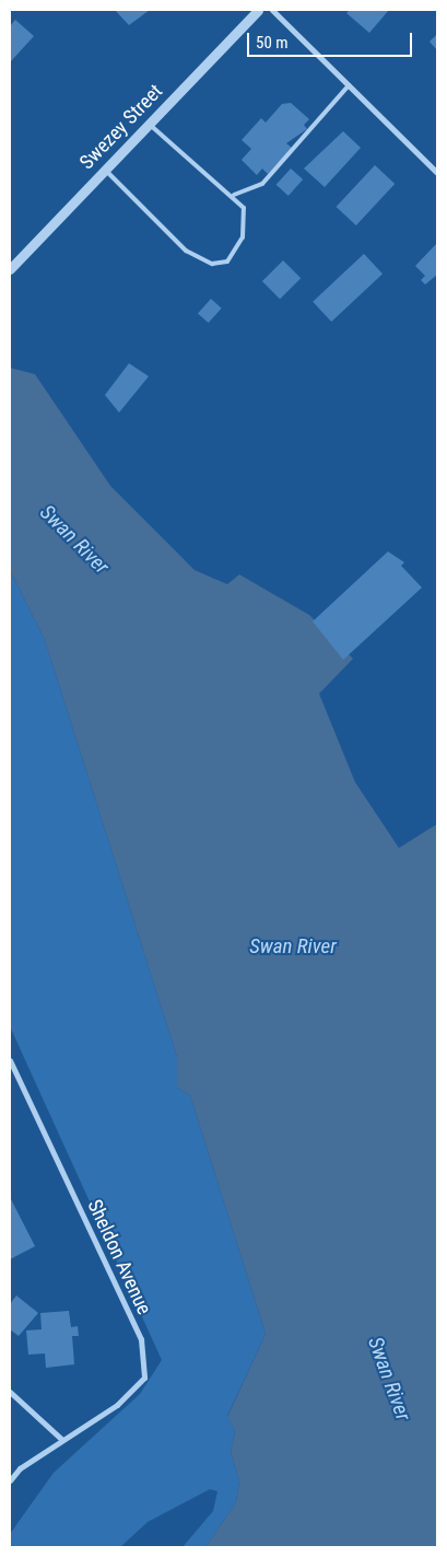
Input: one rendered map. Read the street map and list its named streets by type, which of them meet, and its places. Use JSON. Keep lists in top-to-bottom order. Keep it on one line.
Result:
{"streets":{"street":["Swezey Street","Sheldon Avenue"]},"water":["Swan River"],"scale_bar":"50 m"}
